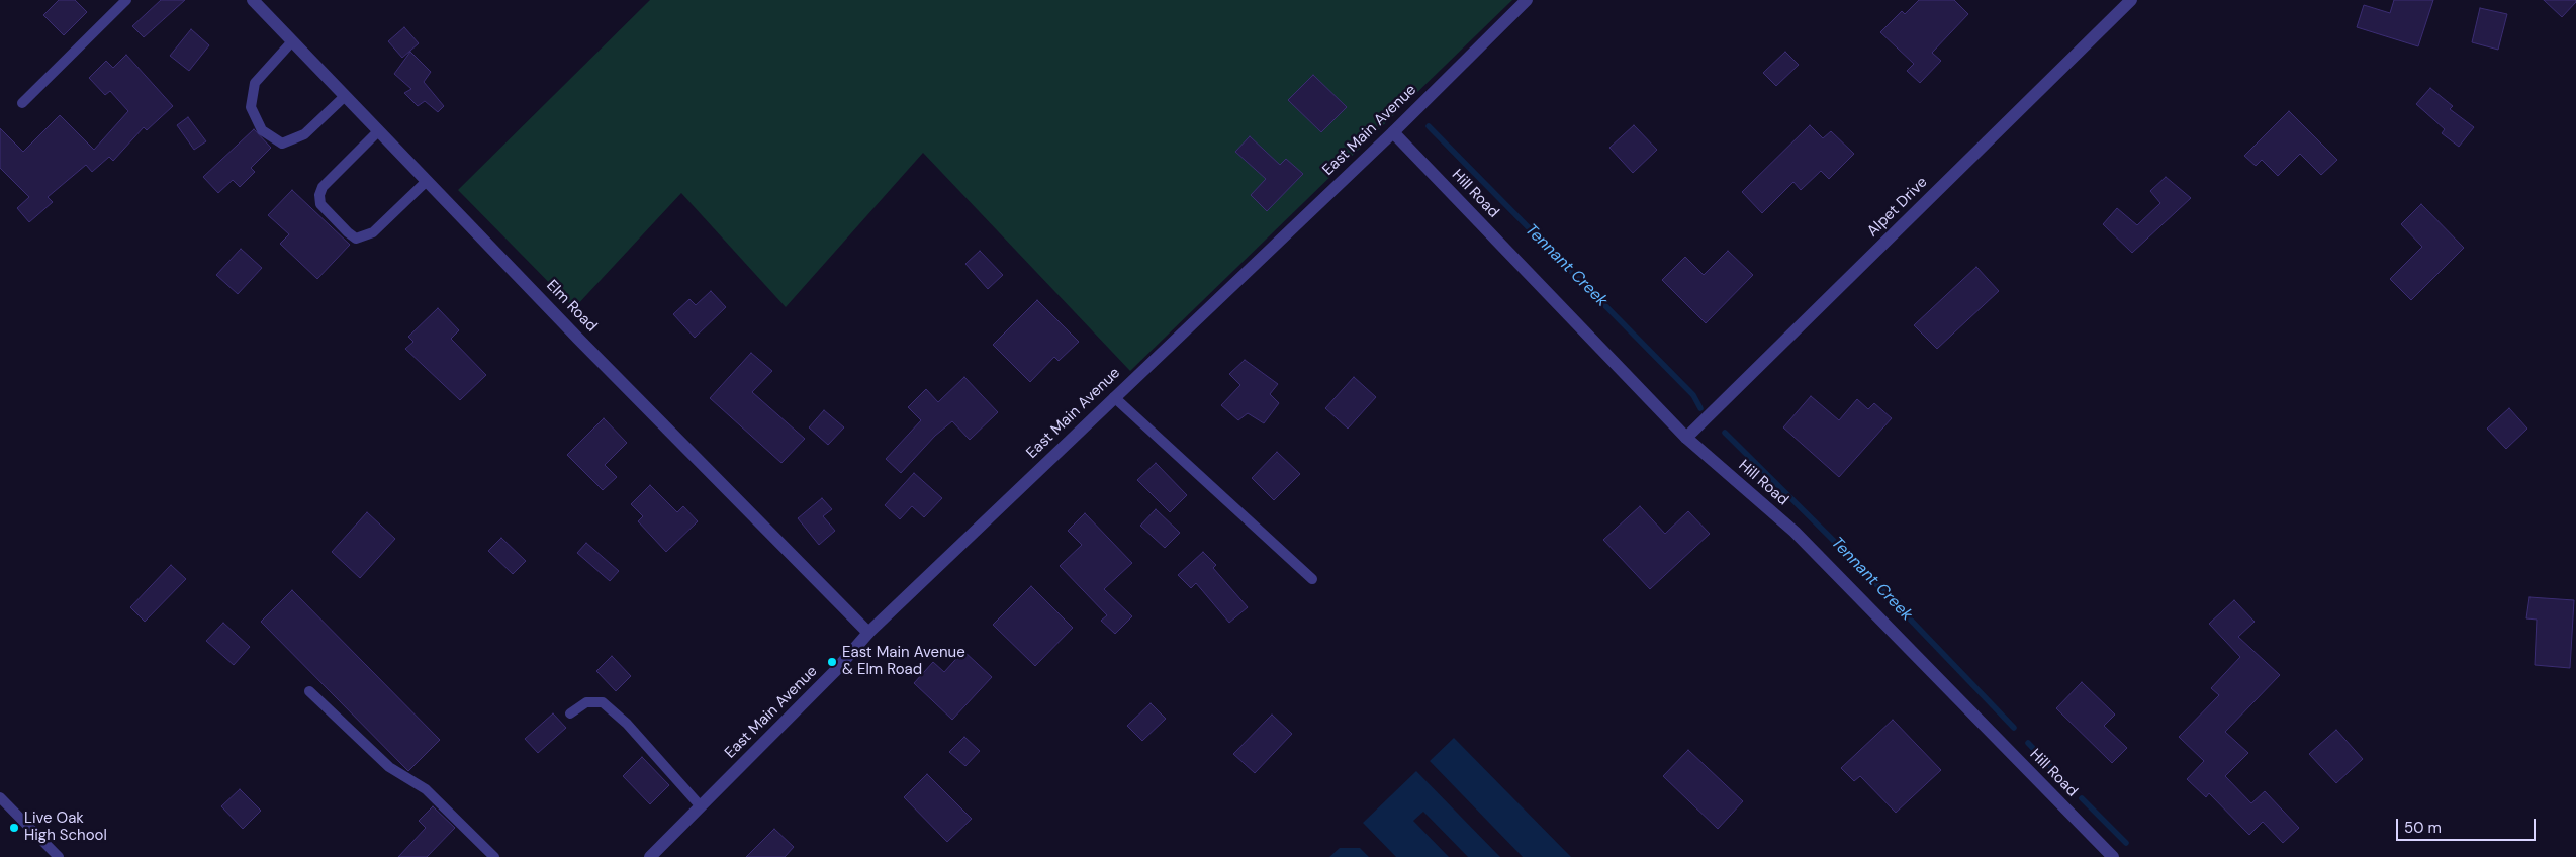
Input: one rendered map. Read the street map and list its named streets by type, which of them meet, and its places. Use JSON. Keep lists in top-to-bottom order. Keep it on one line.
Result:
{"streets":{"street":["East Main Avenue","Hill Road","Alpet Drive","Elm Road"]},"crossings":[["East Main Avenue","Hill Road"],["East Main Avenue","Elm Road"],["Hill Road","Alpet Drive"]],"water":["Tennant Creek"],"places":["East Main Avenue & Elm Road","Live Oak High School"],"scale_bar":"50 m"}
